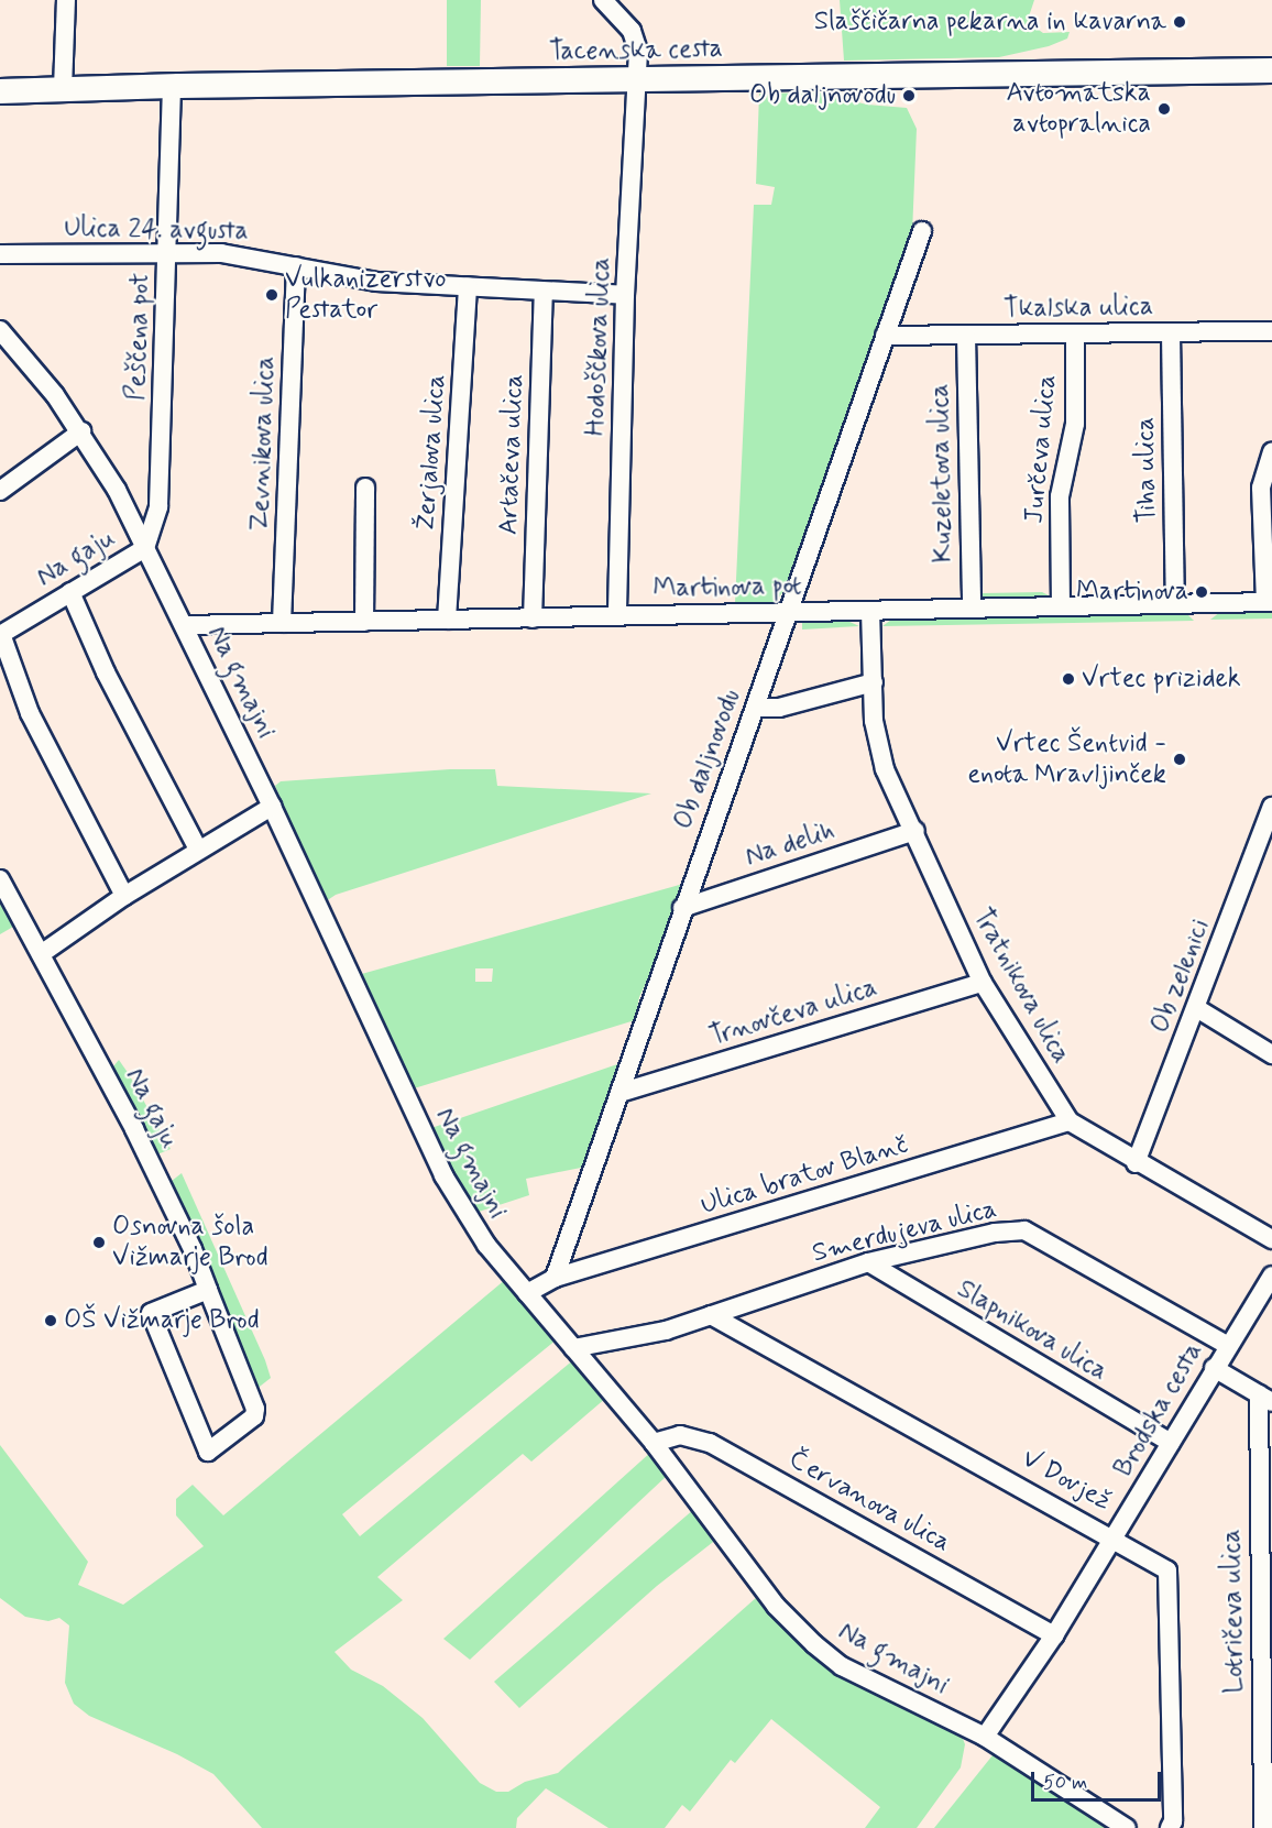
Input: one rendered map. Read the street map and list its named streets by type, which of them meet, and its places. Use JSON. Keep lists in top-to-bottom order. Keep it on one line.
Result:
{"streets":{"main road":["Tacenska cesta"],"street":["Ulica 24. avgusta","Tkalska ulica","Peščena pot","Hodoščkova ulica","Zevnikova ulica","Jurčeva ulica","Žerjalova ulica","Artačeva ulica","Tiha ulica","Kuzeletova ulica","Na gaju","Martinova pot","Na gmajni","Ob daljnovodu","Na delih","Ob zelenici","Tratnikova ulica","Trnovčeva ulica","Ulica bratov Blanč","Smerdujeva ulica","Slapnikova ulica","Brodska cesta","V Dovjež","Červanova ulica","Lotričeva ulica"]},"crossings":[["Tacenska cesta","Peščena pot"],["Tacenska cesta","Hodoščkova ulica"],["Ulica 24. avgusta","Peščena pot"],["Ulica 24. avgusta","Hodoščkova ulica"],["Ulica 24. avgusta","Zevnikova ulica"],["Ulica 24. avgusta","Žerjalova ulica"],["Ulica 24. avgusta","Artačeva ulica"],["Tkalska ulica","Jurčeva ulica"],["Tkalska ulica","Tiha ulica"],["Tkalska ulica","Kuzeletova ulica"],["Tkalska ulica","Ob daljnovodu"],["Peščena pot","Na gaju"],["Peščena pot","Na gmajni"],["Hodoščkova ulica","Martinova pot"],["Zevnikova ulica","Martinova pot"],["Jurčeva ulica","Martinova pot"],["Žerjalova ulica","Martinova pot"],["Artačeva ulica","Martinova pot"],["Tiha ulica","Martinova pot"],["Kuzeletova ulica","Martinova pot"],["Na gaju","Na gmajni"],["Martinova pot","Na gmajni"],["Martinova pot","Ob daljnovodu"],["Martinova pot","Tratnikova ulica"],["Na gmajni","Smerdujeva ulica"],["Na gmajni","Brodska cesta"],["Na gmajni","Červanova ulica"],["Ob daljnovodu","Na delih"],["Ob daljnovodu","Trnovčeva ulica"],["Ob daljnovodu","Ulica bratov Blanč"],["Na delih","Tratnikova ulica"],["Ob zelenici","Tratnikova ulica"],["Tratnikova ulica","Trnovčeva ulica"],["Tratnikova ulica","Ulica bratov Blanč"],["Smerdujeva ulica","Slapnikova ulica"],["Smerdujeva ulica","Brodska cesta"],["Smerdujeva ulica","V Dovjež"],["Slapnikova ulica","Brodska cesta"],["Brodska cesta","V Dovjež"],["Brodska cesta","Červanova ulica"]],"places":["Slaščičarna pekarna in kavarna","Ob daljnovodu","Avtomatska avtopralnica","Vulkanizerstvo Pestator","Martinova","Vrtec prizidek","Vrtec Šentvid - enota Mravljinček","Osnovna šola Vižmarje Brod","OŠ Vižmarje Brod"],"scale_bar":"50 m"}
